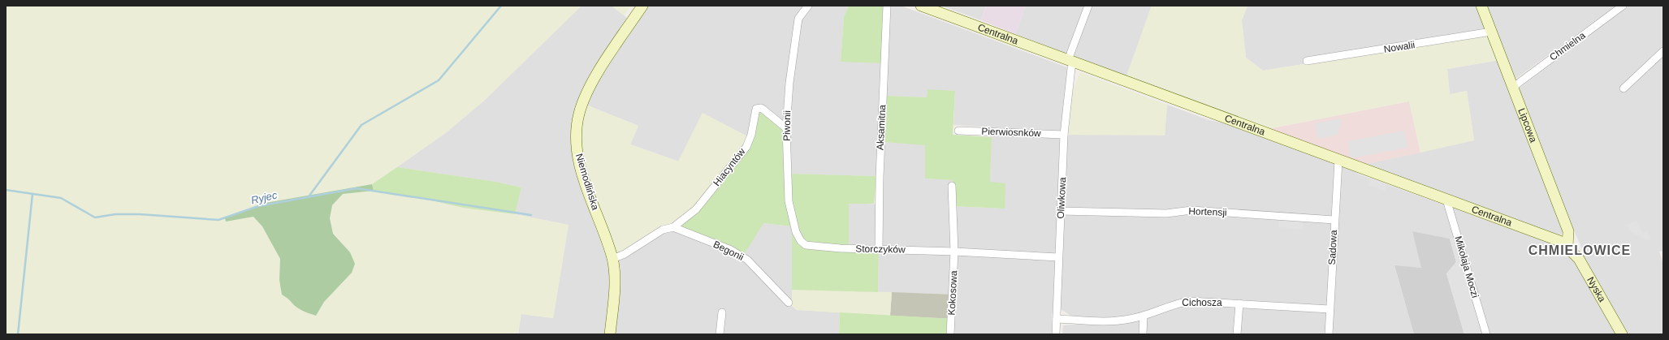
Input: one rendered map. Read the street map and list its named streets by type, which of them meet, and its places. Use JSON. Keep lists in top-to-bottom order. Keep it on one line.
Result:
{"streets":{"street":["Centralna","Chmielna","Nowalii","Piwonii","Lipcowa","Aksamitna","Pierwiosnków","Hiacyntów","Niemodlińska","Oliwkowa","Hortensji","Sadowa","Storczyków","Begonii","Mikołaja Moczi","Nyska","Kokosowa","Cichosza"]},"crossings":[["Centralna","Lipcowa"],["Centralna","Oliwkowa"],["Centralna","Sadowa"],["Centralna","Mikołaja Moczi"],["Centralna","Nyska"],["Chmielna","Lipcowa"],["Nowalii","Lipcowa"],["Piwonii","Hiacyntów"],["Piwonii","Storczyków"],["Lipcowa","Nyska"],["Aksamitna","Storczyków"],["Pierwiosnków","Oliwkowa"],["Hiacyntów","Begonii"],["Oliwkowa","Hortensji"],["Oliwkowa","Storczyków"],["Oliwkowa","Cichosza"],["Hortensji","Sadowa"],["Sadowa","Cichosza"],["Storczyków","Kokosowa"]],"districts":["CHMIELOWICE"],"water":["Ryjec"]}
